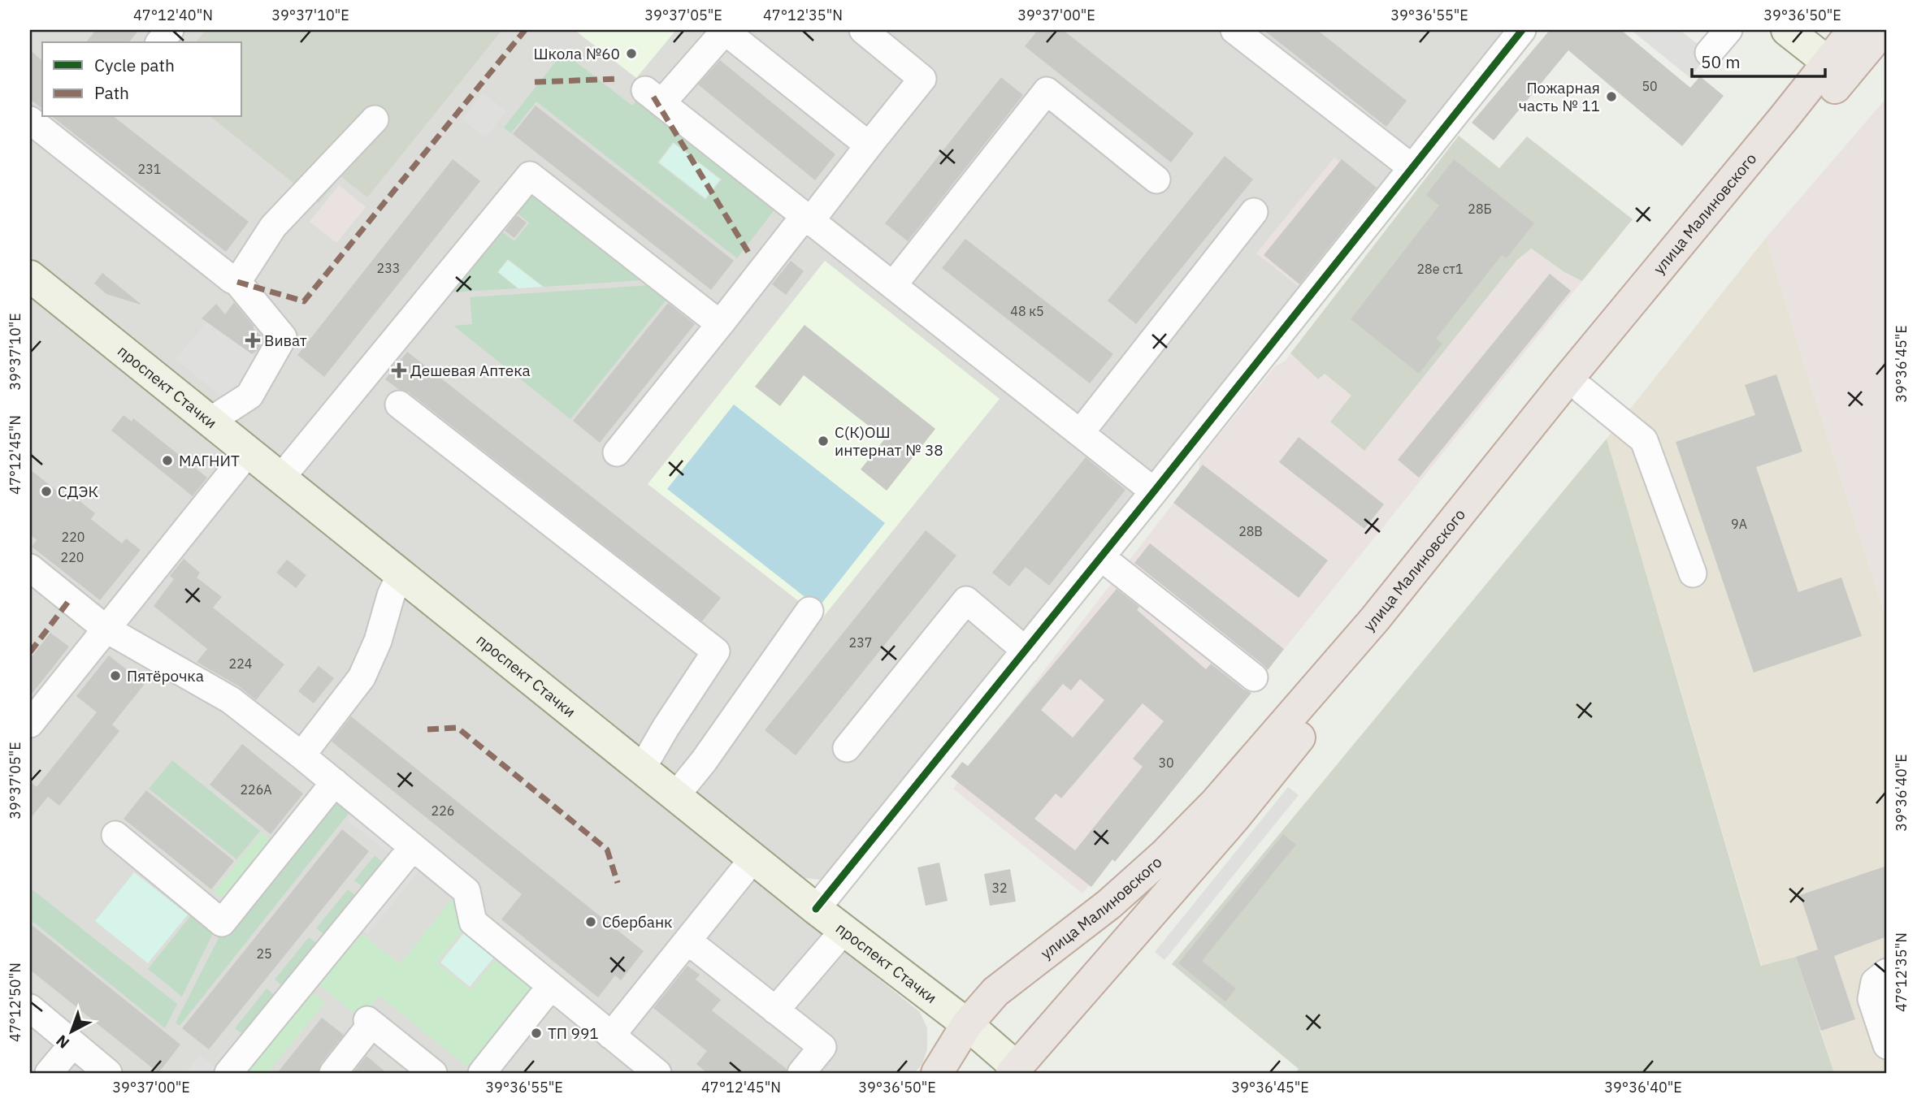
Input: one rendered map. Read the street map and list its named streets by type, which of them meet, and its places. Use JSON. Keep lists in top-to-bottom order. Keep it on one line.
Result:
{"streets":{"highway":["улица Малиновского"],"main road":["проспект Стачки"]},"crossings":[["улица Малиновского","проспект Стачки"]],"places":{"other":["Школа №60","Пожарная часть № 11","С(К)ОШ интернат № 38","МАГНИТ","СДЭК","Пятёрочка","Сбербанк","ТП 991"],"health":["Виват","Дешевая Аптека"]},"house_numbers":["50","231","28Б","233","28е ст1","48 к5","9А","28В","220","220","237","224","30","226А","226","32","25"],"legend":["Cycle path","Path"],"scale_bar":"50 m","north":"bottom left","coordinates":["47°12'40\"N","39°37'10\"E","39°37'05\"E","47°12'35\"N","39°37'00\"E","39°36'55\"E","39°36'50\"E","39°36'45\"E","47°12'45\"N","39°36'40\"E","47°12'50\"N"]}
